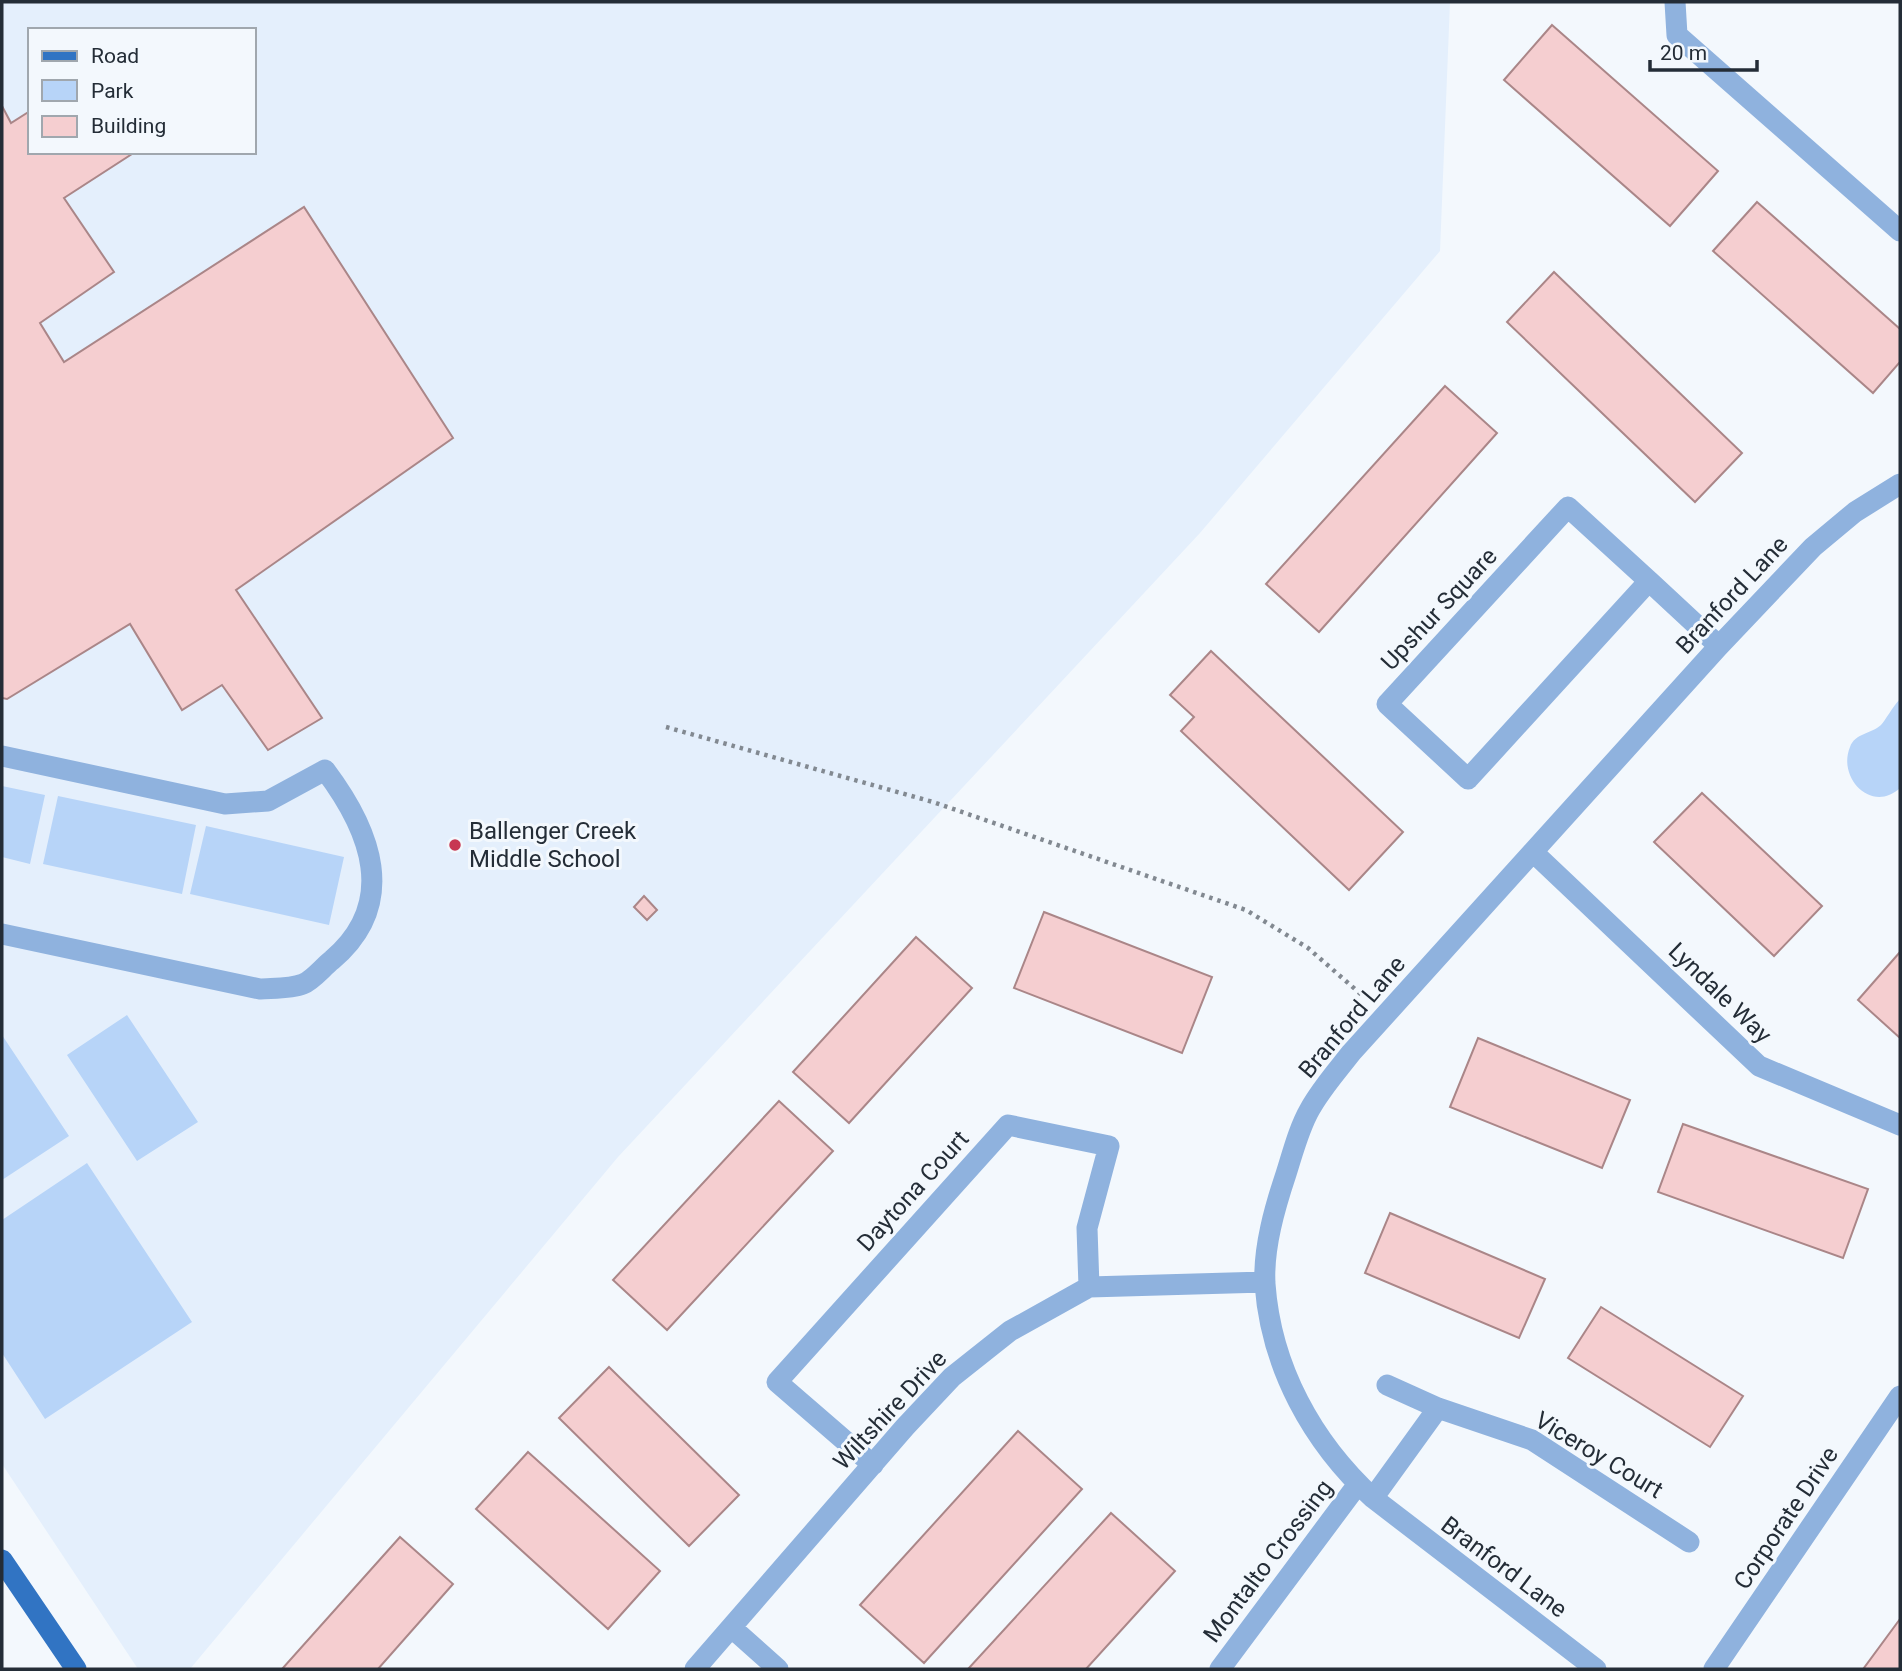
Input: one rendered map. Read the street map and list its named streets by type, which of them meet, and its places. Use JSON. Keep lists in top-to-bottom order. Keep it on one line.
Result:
{"streets":{"street":["Branford Lane","Upshur Square","Lyndale Way","Daytona Court","Wiltshire Drive","Viceroy Court","Corporate Drive","Montalto Crossing"]},"crossings":[["Branford Lane","Upshur Square"],["Branford Lane","Lyndale Way"],["Branford Lane","Wiltshire Drive"],["Branford Lane","Montalto Crossing"],["Daytona Court","Wiltshire Drive"]],"places":["Ballenger Creek Middle School"],"legend":["Road","Park","Building"],"scale_bar":"20 m"}
